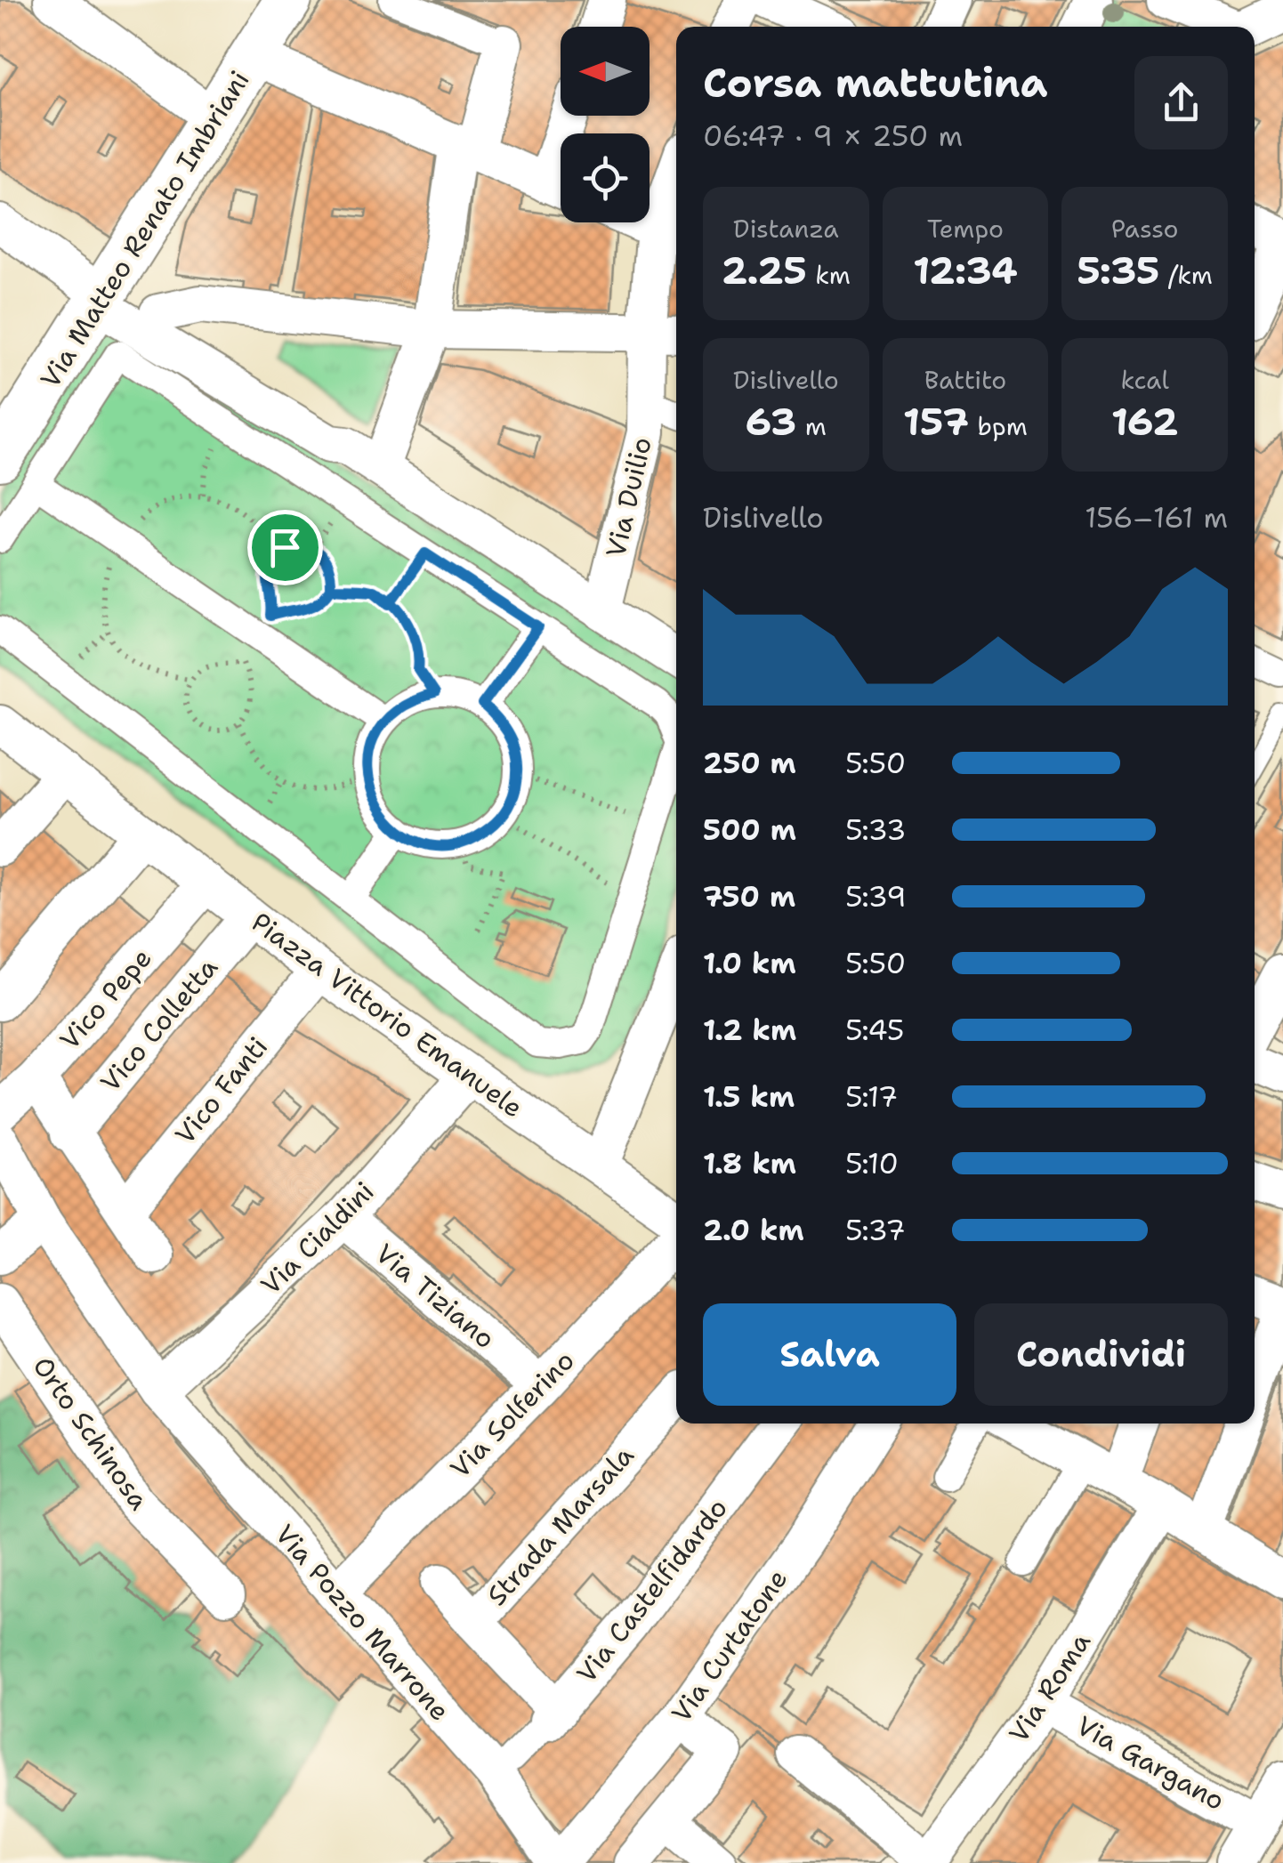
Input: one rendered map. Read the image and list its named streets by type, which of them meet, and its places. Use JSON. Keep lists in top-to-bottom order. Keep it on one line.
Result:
{"streets":{"street":["Via Matteo Renato Imbriani","Via Duilio","Vico Pepe","Piazza Vittorio Emanuele","Vico Colletta","Vico Fanti","Via Cialdini","Via Tiziano","Via Solferino","Orto Schinosa","Strada Marsala","Via Castelfidardo","Via Pozzo Marrone","Via Curtatone","Via Roma","Via Gargano"]},"crossings":[["Vico Pepe","Piazza Vittorio Emanuele"],["Piazza Vittorio Emanuele","Vico Colletta"],["Piazza Vittorio Emanuele","Vico Fanti"],["Piazza Vittorio Emanuele","Via Cialdini"],["Via Cialdini","Via Tiziano"],["Via Cialdini","Via Pozzo Marrone"],["Via Solferino","Via Pozzo Marrone"],["Strada Marsala","Via Castelfidardo"],["Via Pozzo Marrone","Via Curtatone"],["Via Roma","Via Gargano"]],"north":"left","page":{"heading":["Corsa mattutina","06:47 · 9 × 250 m"],"stats":[["Distanza","2.25 km"],["Tempo","12:34"],["Passo","5:35 /km"],["Dislivello","63 m"],["Battito","157 bpm"],["kcal","162"]],"chart":["Dislivello","156–161 m"],"list":[{"name":"250 m","note":"5:50"},{"name":"500 m","note":"5:33"},{"name":"750 m","note":"5:39"},{"name":"1.0 km","note":"5:50"},{"name":"1.2 km","note":"5:45"},{"name":"1.5 km","note":"5:17"},{"name":"1.8 km","note":"5:10"},{"name":"2.0 km","note":"5:37"}],"buttons":["Salva","Condividi"]}}
